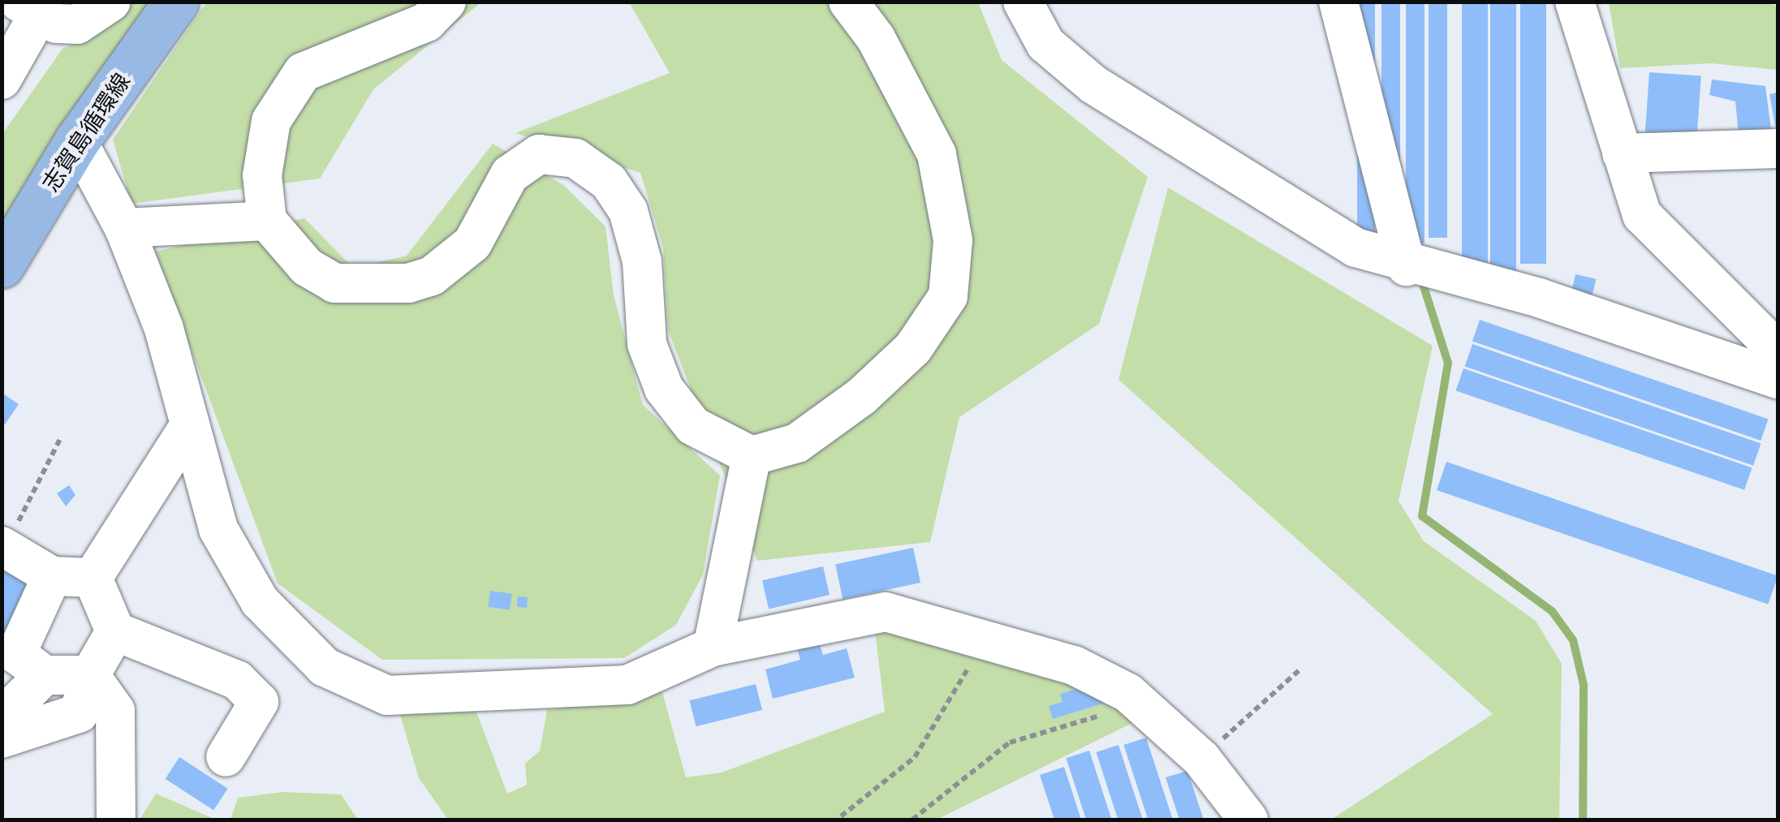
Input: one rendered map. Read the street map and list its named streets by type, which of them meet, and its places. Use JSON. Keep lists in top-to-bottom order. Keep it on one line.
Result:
{"streets":{"main road":["志賀島循環線"]}}
